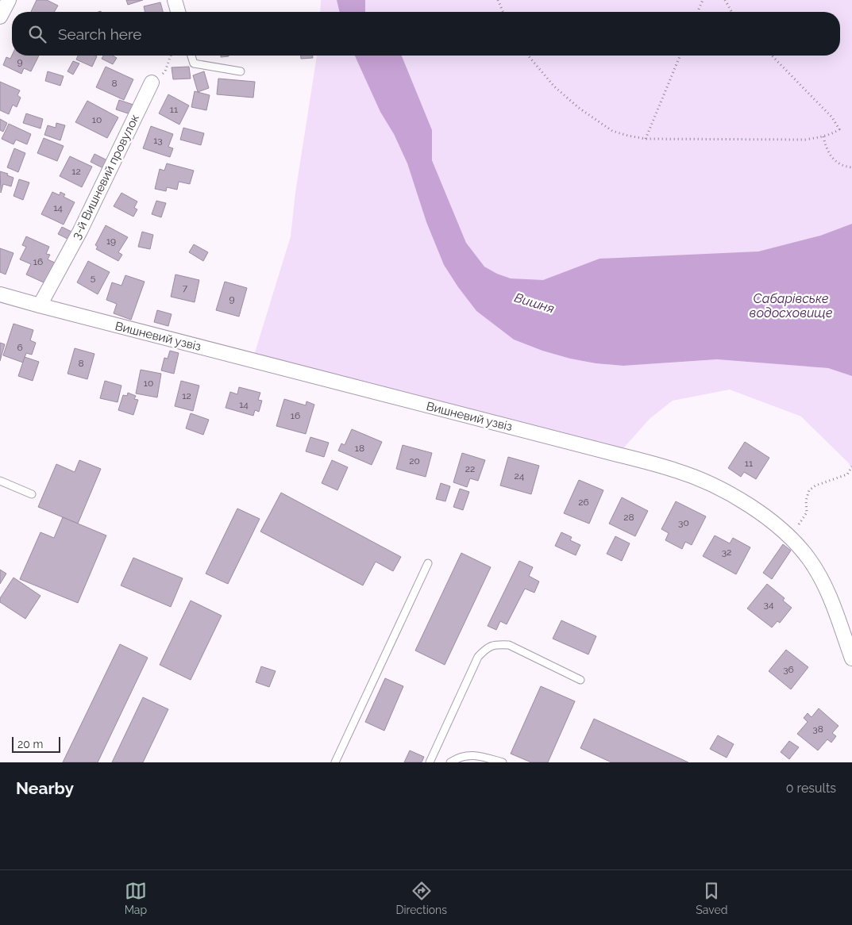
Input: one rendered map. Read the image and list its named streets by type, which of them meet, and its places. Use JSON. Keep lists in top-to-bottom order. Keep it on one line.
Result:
{"streets":{"street":["3-й Вишневий провулок","Вишневий узвіз"]},"crossings":[["3-й Вишневий провулок","Вишневий узвіз"]],"water":["Сабарівське водосховище","Вишня"],"house_numbers":["9","8","11","10","13","12","14","19","16","5","7","9","6","8","10","12","14","16","18","20","11","22","24","26","28","30","32","34","36","38"],"scale_bar":"20 m","page":{"search":"Search here","scale":"20 m","heading":["Nearby","0 results"],"nav":["Map","Directions","Saved"]}}
